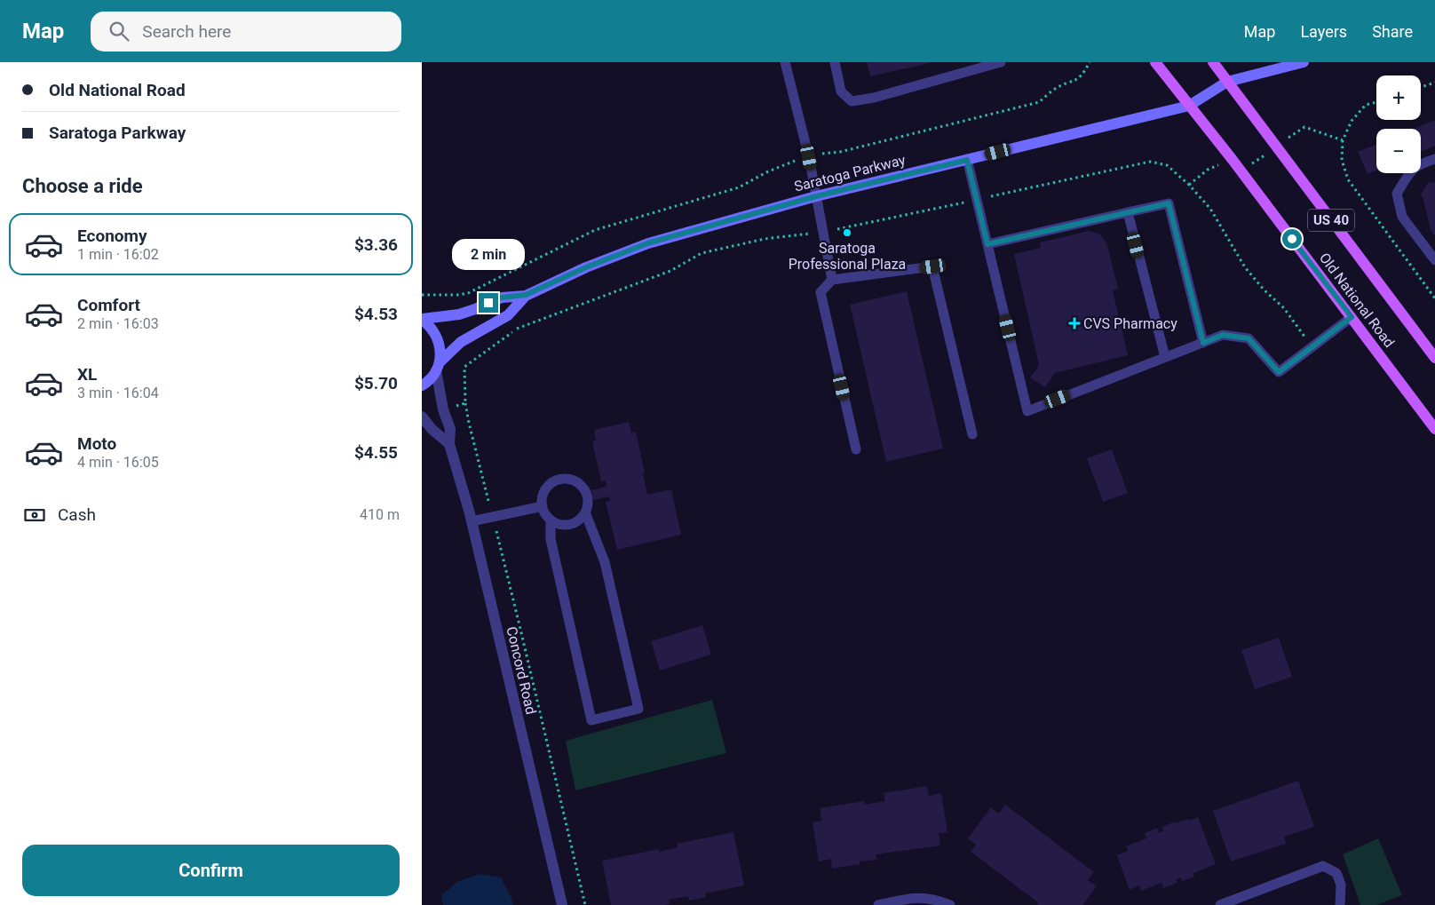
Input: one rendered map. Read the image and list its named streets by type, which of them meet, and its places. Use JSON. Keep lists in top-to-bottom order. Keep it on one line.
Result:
{"streets":{"main road":["US 40","Old National Road"],"street":["Saratoga Parkway","Concord Road"]},"crossings":[["Saratoga Parkway","US 40"],["Saratoga Parkway","Old National Road"],["Saratoga Parkway","Concord Road"],["US 40","Old National Road"]],"places":{"other":["Saratoga Professional Plaza"],"health":["CVS Pharmacy"]},"page":{"header":"Map","search":"Search here","nav":["Map","Layers","Share"],"banner":["Old National Road","Saratoga Parkway"],"map_buttons":["+","−"],"heading":"Choose a ride","list":[{"name":"Economy","note":"1 min · 16:02","value":"$3.36"},{"name":"Comfort","note":"2 min · 16:03","value":"$4.53"},{"name":"XL","note":"3 min · 16:04","value":"$5.70"},{"name":"Moto","note":"4 min · 16:05","value":"$4.55"}],"bubble":"2 min","pay":["Cash","410 m"],"buttons":"Confirm"}}
